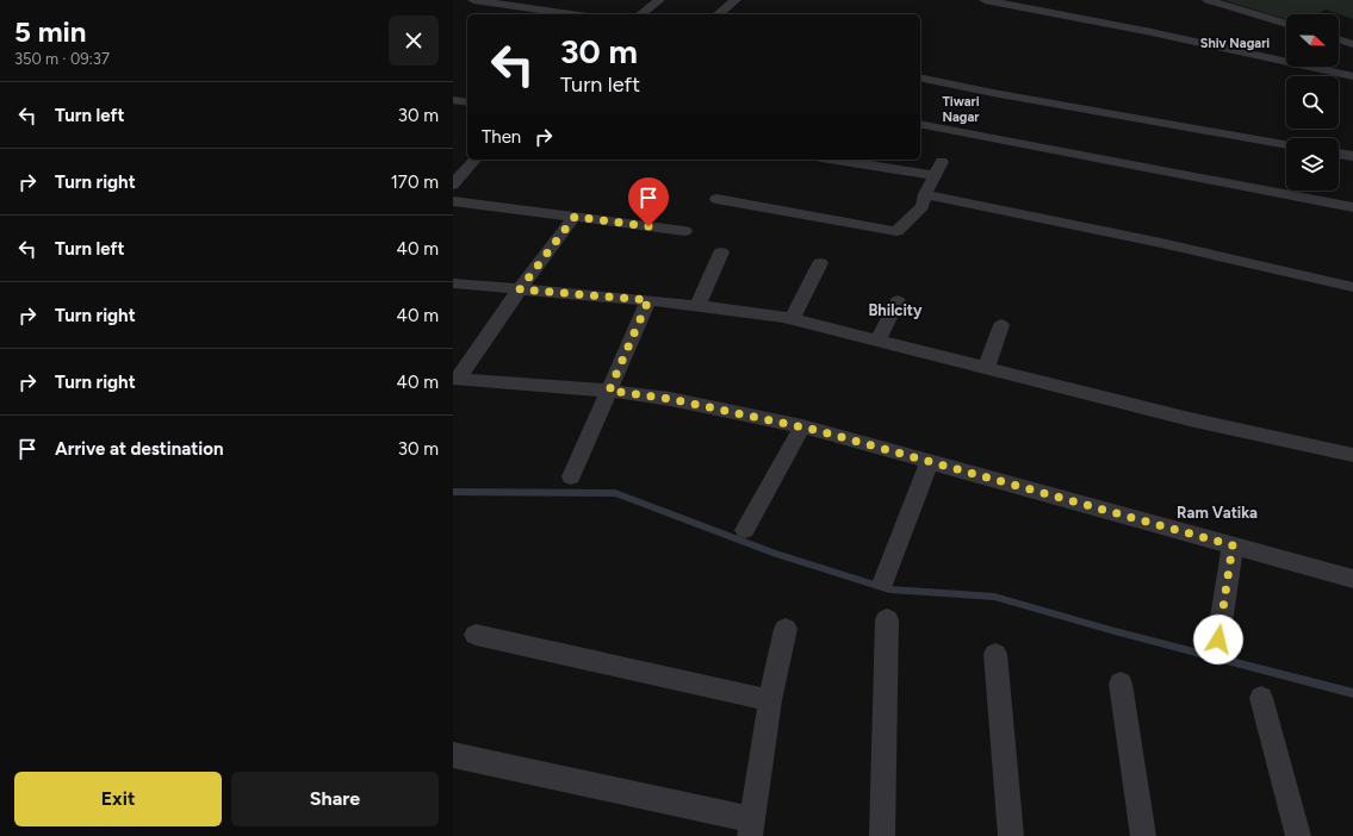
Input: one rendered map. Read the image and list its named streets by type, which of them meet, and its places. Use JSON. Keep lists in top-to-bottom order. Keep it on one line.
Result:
{"districts":["Shiv Nagari","Tiwari Nagar","Bhilcity","Ram Vatika"],"north":"right","page":{"heading":["5 min","350 m · 09:37"],"turn":["30 m","Turn left"],"list":[{"name":"Turn left","value":"30 m"},{"name":"Turn right","value":"170 m"},{"name":"Turn left","value":"40 m"},{"name":"Turn right","value":"40 m"},{"name":"Turn right","value":"40 m"},{"name":"Arrive at destination","value":"30 m"}],"then":"Then","buttons":["Exit","Share"]}}
